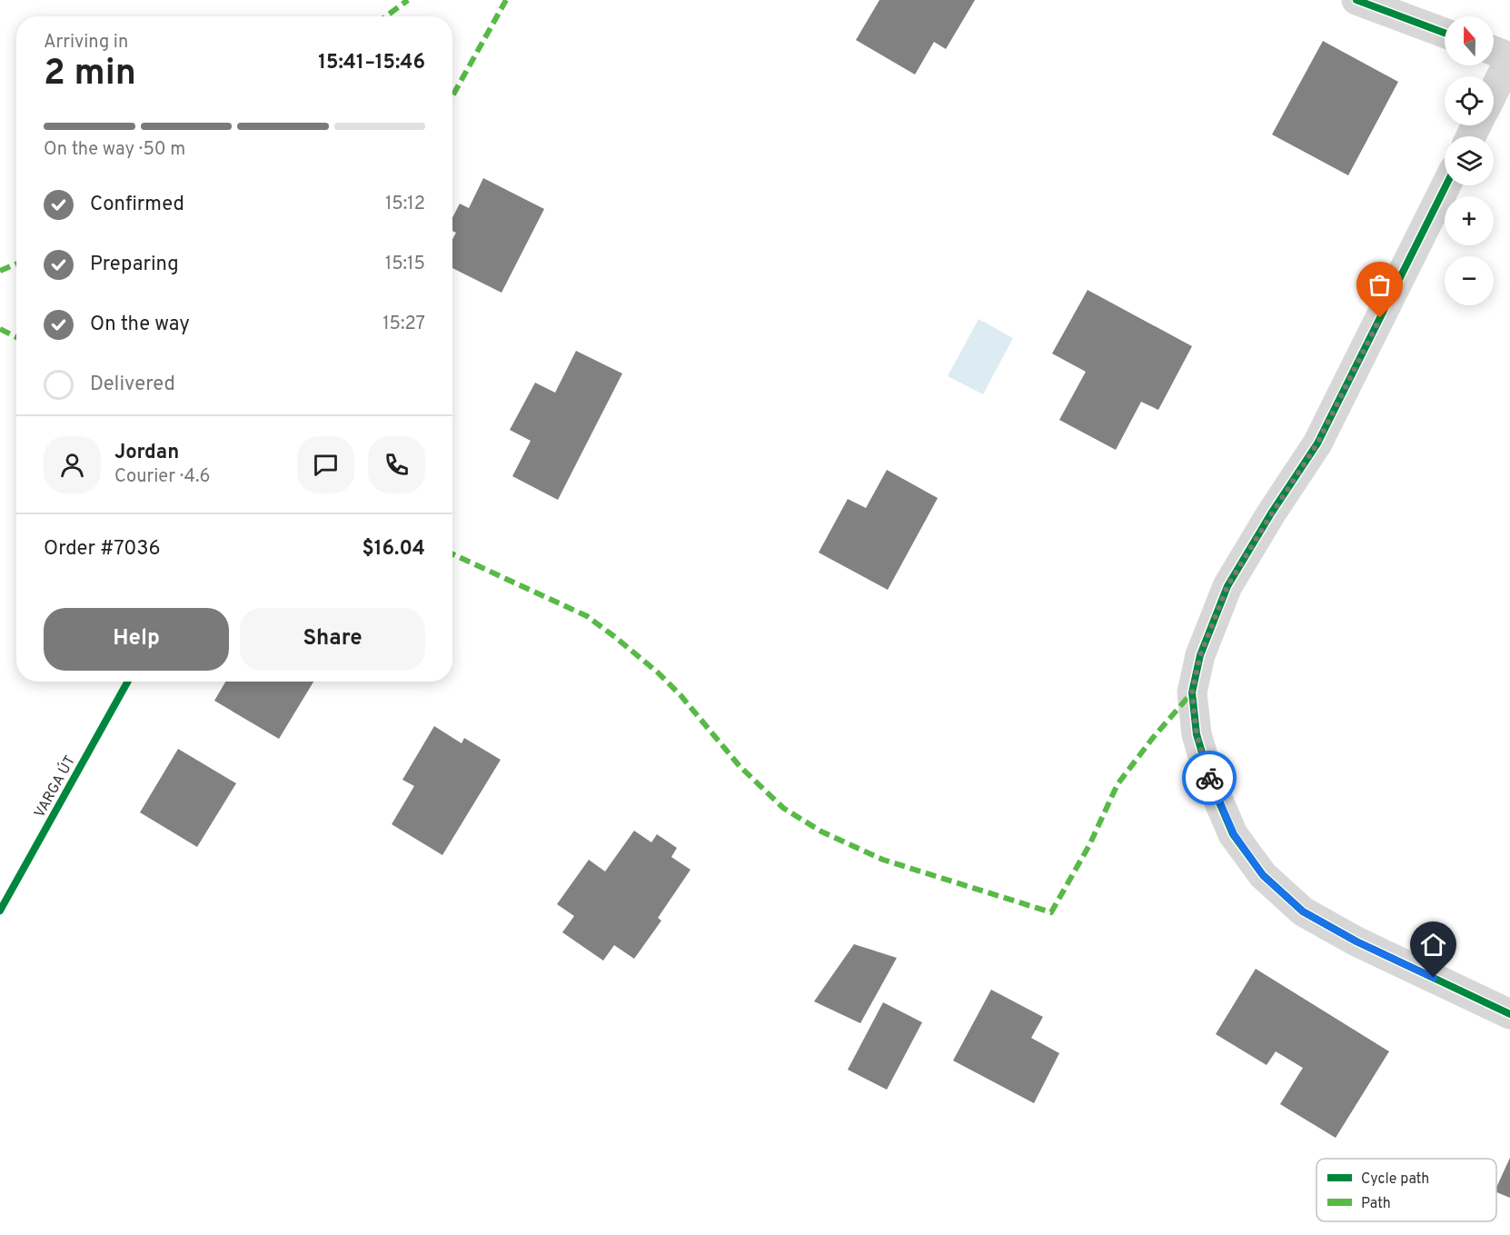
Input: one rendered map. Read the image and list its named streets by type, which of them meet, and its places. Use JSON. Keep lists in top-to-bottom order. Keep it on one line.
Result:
{"streets":{"cycle path":["VARGA ÚT"]},"legend":["Cycle path","Path"],"north":"top","page":{"map_buttons":["+","−"],"heading":["2 min","Arriving in","15:41–15:46"],"panel":["Jordan","Courier · 4.6","Order #7036","$16.04"],"bar":"On the way · 50 m","list":[["Confirmed","15:12"],["Preparing","15:15"],["On the way","15:27"],"Delivered"],"buttons":["Help","Share"]}}
